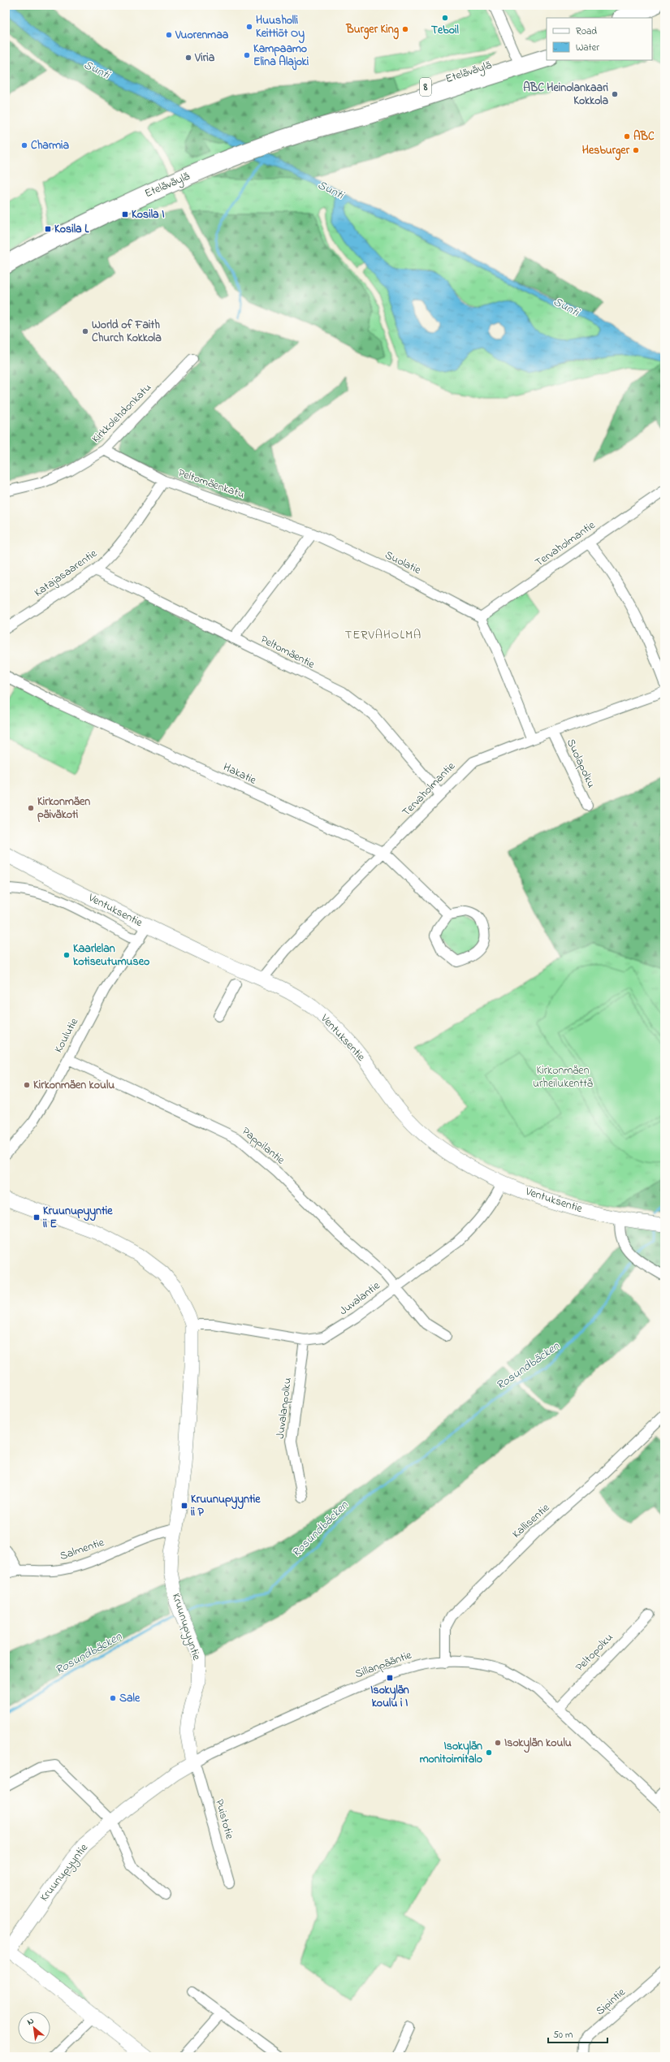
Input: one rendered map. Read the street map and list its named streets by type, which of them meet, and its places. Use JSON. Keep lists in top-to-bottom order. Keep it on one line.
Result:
{"streets":{"highway":["Eteläväylä","8"],"street":["Kirkkolehdonkatu","Peltomäenkatu","Tervaholmantie","Suolatie","Katajasaarentie","Peltomäentie","Suolapolku","Hakatie","Ventuksentie","Koulutie","Pappilantie","Juvalantie","Juvalanpolku","Kallisentie","Salmentie","Kruunupyyntie","Peltopolku","Sillanpääntie","Puistotie","Sipintie"]},"crossings":[["Kirkkolehdonkatu","Peltomäenkatu"],["Peltomäenkatu","Suolatie"],["Peltomäenkatu","Katajasaarentie"],["Tervaholmantie","Suolatie"],["Tervaholmantie","Peltomäentie"],["Tervaholmantie","Suolapolku"],["Tervaholmantie","Hakatie"],["Tervaholmantie","Ventuksentie"],["Katajasaarentie","Peltomäentie"],["Ventuksentie","Koulutie"],["Ventuksentie","Juvalantie"],["Koulutie","Pappilantie"],["Pappilantie","Juvalantie"],["Juvalantie","Juvalanpolku"],["Juvalantie","Kruunupyyntie"],["Kallisentie","Sillanpääntie"],["Salmentie","Kruunupyyntie"],["Kruunupyyntie","Sillanpääntie"],["Kruunupyyntie","Puistotie"],["Peltopolku","Sillanpääntie"],["Sillanpääntie","Puistotie"]],"districts":["TERVAHOLMA"],"water":["Sunti","Rosundbäcken"],"parks":["Kirkonmäen urheilukenttä"],"places":{"other":["Teboil","Huusholli Keittiöt Oy","Burger King","Vuorenmaa","Kampaamo Elina Alajoki","Viria","ABC Heinolankaari Kokkola","ABC","Charmia","Hesburger","World of Faith Church Kokkola","Kirkonmäen päiväkoti","Kaarlelan kotiseutumuseo","Kirkonmäen koulu","Sale","Isokylän koulu","Isokylän monitoimitalo"],"transit":["Kosila I","Kosila L","Kruunupyyntie ii E","Kruunupyyntie ii P","Isokylän koulu i I"]},"legend":["Road","Water"],"scale_bar":"50 m","north":"top left"}
